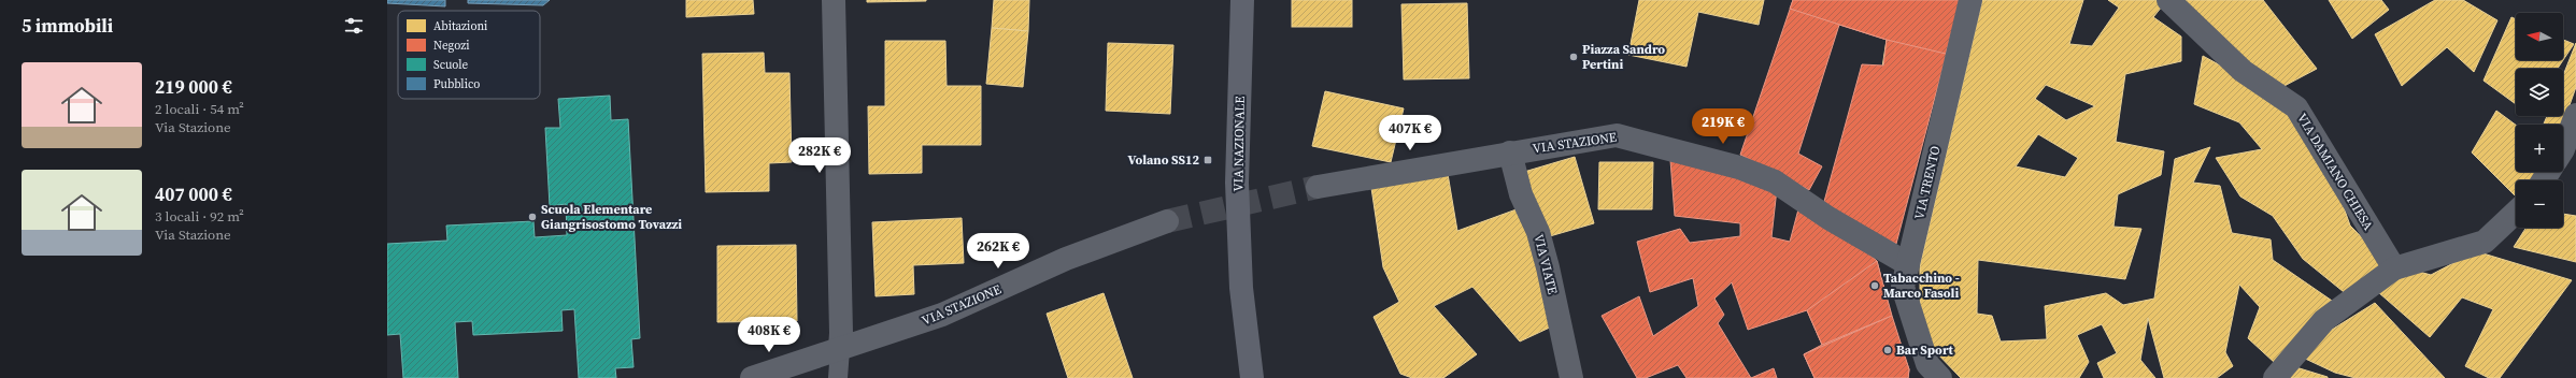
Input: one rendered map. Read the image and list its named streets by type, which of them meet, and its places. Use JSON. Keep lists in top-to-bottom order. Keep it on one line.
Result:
{"streets":{"main road":["VIA NAZIONALE"],"street":["VIA STAZIONE","VIA DAMIANO CHIESA","VIA TRENTO","VIA VIATE"]},"crossings":[["VIA STAZIONE","VIA TRENTO"],["VIA STAZIONE","VIA VIATE"]],"places":{"other":["Piazza Sandro Pertini","Scuola Elementare Giangrisostomo Tovazzi","Tabacchino - Marco Fasoli","Bar Sport"],"transit":["Volano SS12"]},"legend":["Abitazioni","Negozi","Scuole","Pubblico"],"north":"left","page":{"heading":"5 immobili","map_buttons":["+","−"],"list":[{"name":"219 000 €","note":"2 locali · 54 m² · Via Stazione"},{"name":"407 000 €","note":"3 locali · 92 m² · Via Stazione"}],"price":["219K €","407K €","282K €","262K €","408K €"]}}
